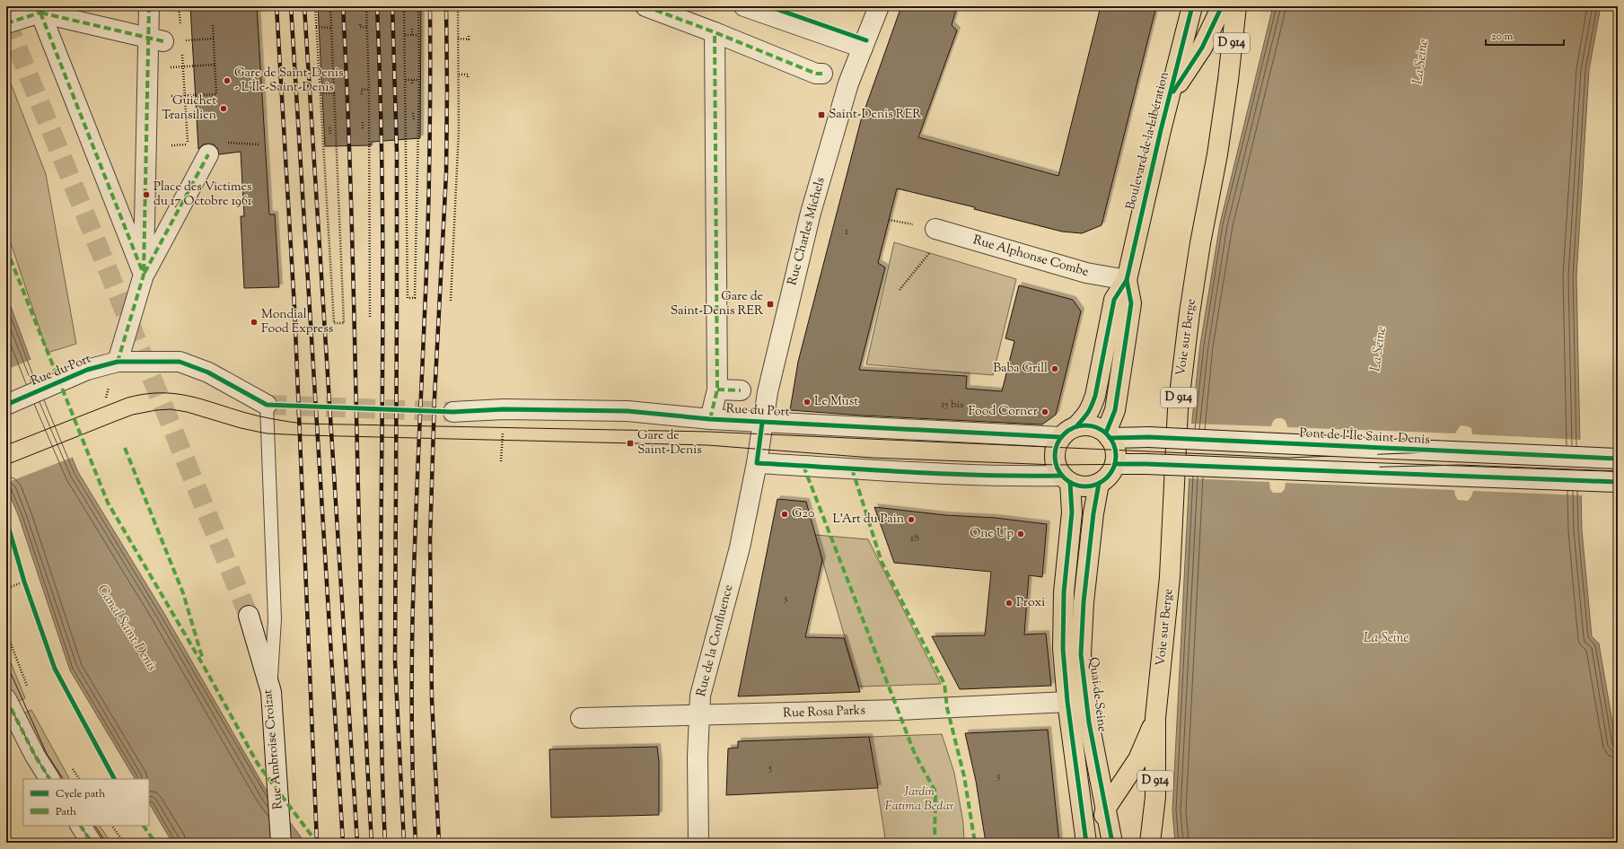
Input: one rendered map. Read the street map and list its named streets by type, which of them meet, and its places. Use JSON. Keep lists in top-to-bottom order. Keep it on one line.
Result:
{"streets":{"main road":["D 914","Boulevard de la Libération","Voie sur Berge","Quai de Seine"],"street":["Rue Charles Michels","Rue Alphonse Combe","Rue du Port","Pont de l'Île Saint-Denis","Rue de la Confluence","Rue Rosa Parks","Rue Ambroise Croizat"]},"crossings":[["D 914","Boulevard de la Libération"],["D 914","Voie sur Berge"],["Boulevard de la Libération","Rue Alphonse Combe"],["Boulevard de la Libération","Rue du Port"],["Boulevard de la Libération","Pont de l'Île Saint-Denis"],["Boulevard de la Libération","Quai de Seine"],["Rue Charles Michels","Rue du Port"],["Rue Charles Michels","Rue de la Confluence"],["Rue du Port","Pont de l'Île Saint-Denis"],["Rue du Port","Quai de Seine"],["Pont de l'Île Saint-Denis","Quai de Seine"],["Rue de la Confluence","Rue Rosa Parks"]],"water":["La Seine","Canal Saint-Denis"],"parks":["Jardin Fatima Bedar"],"places":{"other":["Gare de Saint-Denis - L'Île-Saint-Denis","Guichet Transilien","Place des Victimes du 17 Octobre 1961","Mondial Food Express","Baba Grill","Le Must","Food Corner","G20","L'Art du Pain","One Up","Proxi"],"transit":["Saint-Denis RER","Gare de Saint-Denis RER","Gare de Saint-Denis"]},"house_numbers":["1","15 bis","18","3","5","3"],"legend":["Cycle path","Path"],"scale_bar":"20 m"}
